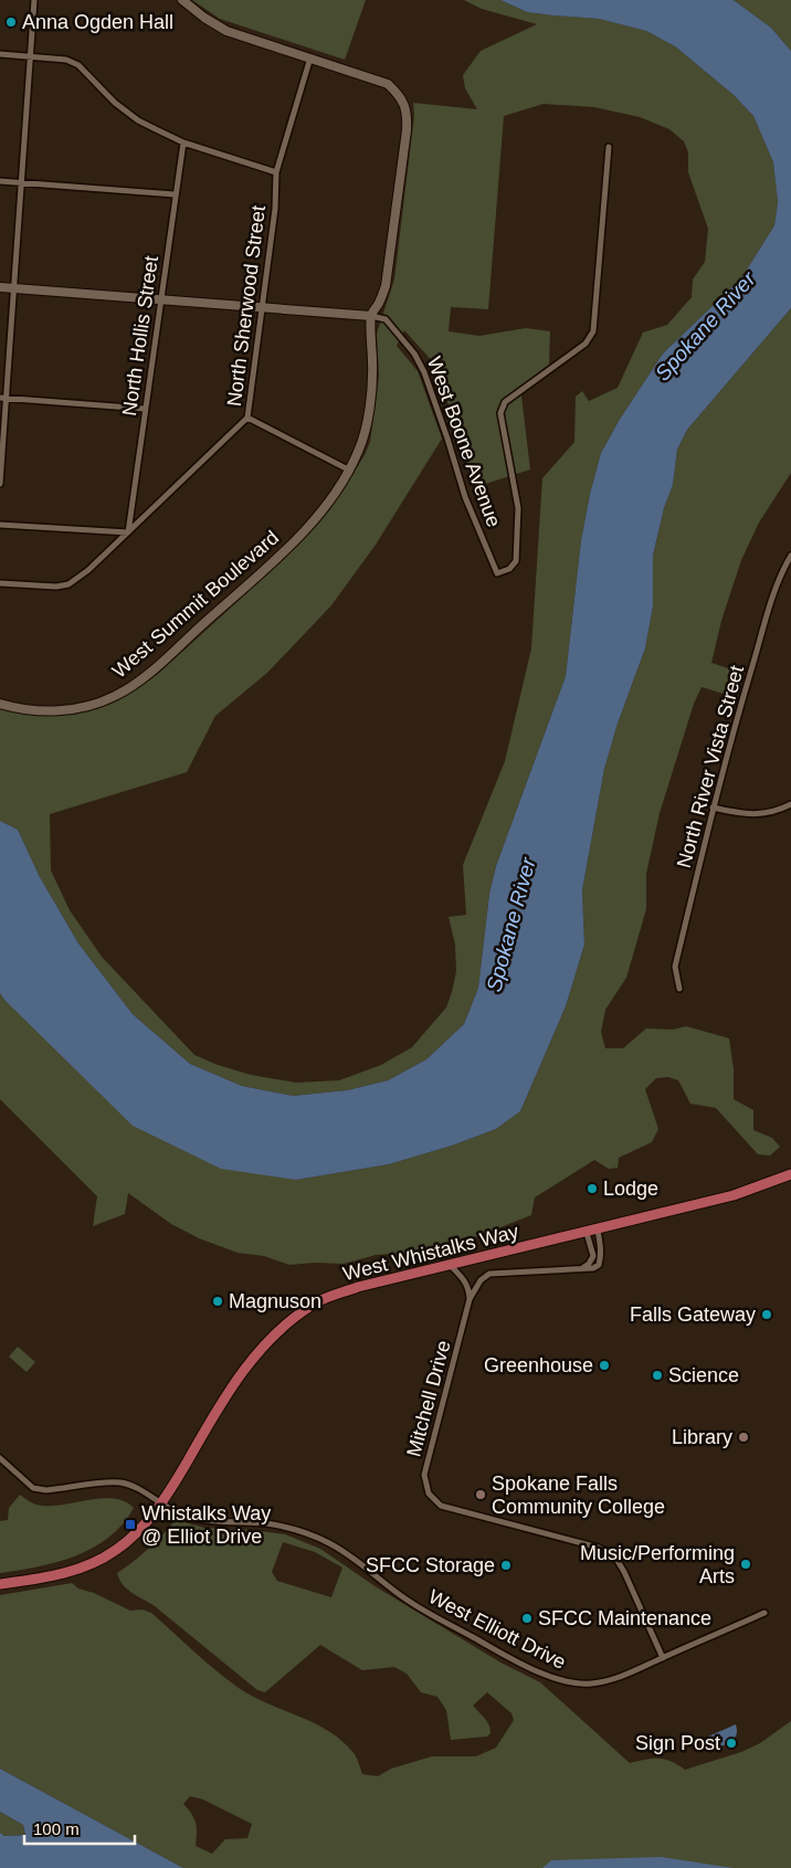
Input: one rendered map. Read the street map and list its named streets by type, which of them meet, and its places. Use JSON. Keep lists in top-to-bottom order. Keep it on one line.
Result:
{"streets":{"main road":["West Whistalks Way"],"street":["North Sherwood Street","North Hollis Street","West Boone Avenue","West Summit Boulevard","North River Vista Street","Mitchell Drive","West Elliott Drive"]},"crossings":[["North Sherwood Street","North Hollis Street"],["North Sherwood Street","West Boone Avenue"],["North Hollis Street","West Boone Avenue"],["West Boone Avenue","West Summit Boulevard"],["West Whistalks Way","West Elliott Drive"],["Mitchell Drive","West Elliott Drive"]],"water":["Spokane River"],"places":{"other":["Anna Ogden Hall","Lodge","Magnuson","Falls Gateway","Greenhouse","Science","Library","Spokane Falls Community College","Music/Performing Arts","SFCC Storage","SFCC Maintenance","Sign Post"],"transit":["Whistalks Way @ Elliot Drive"]},"scale_bar":"100 m"}
